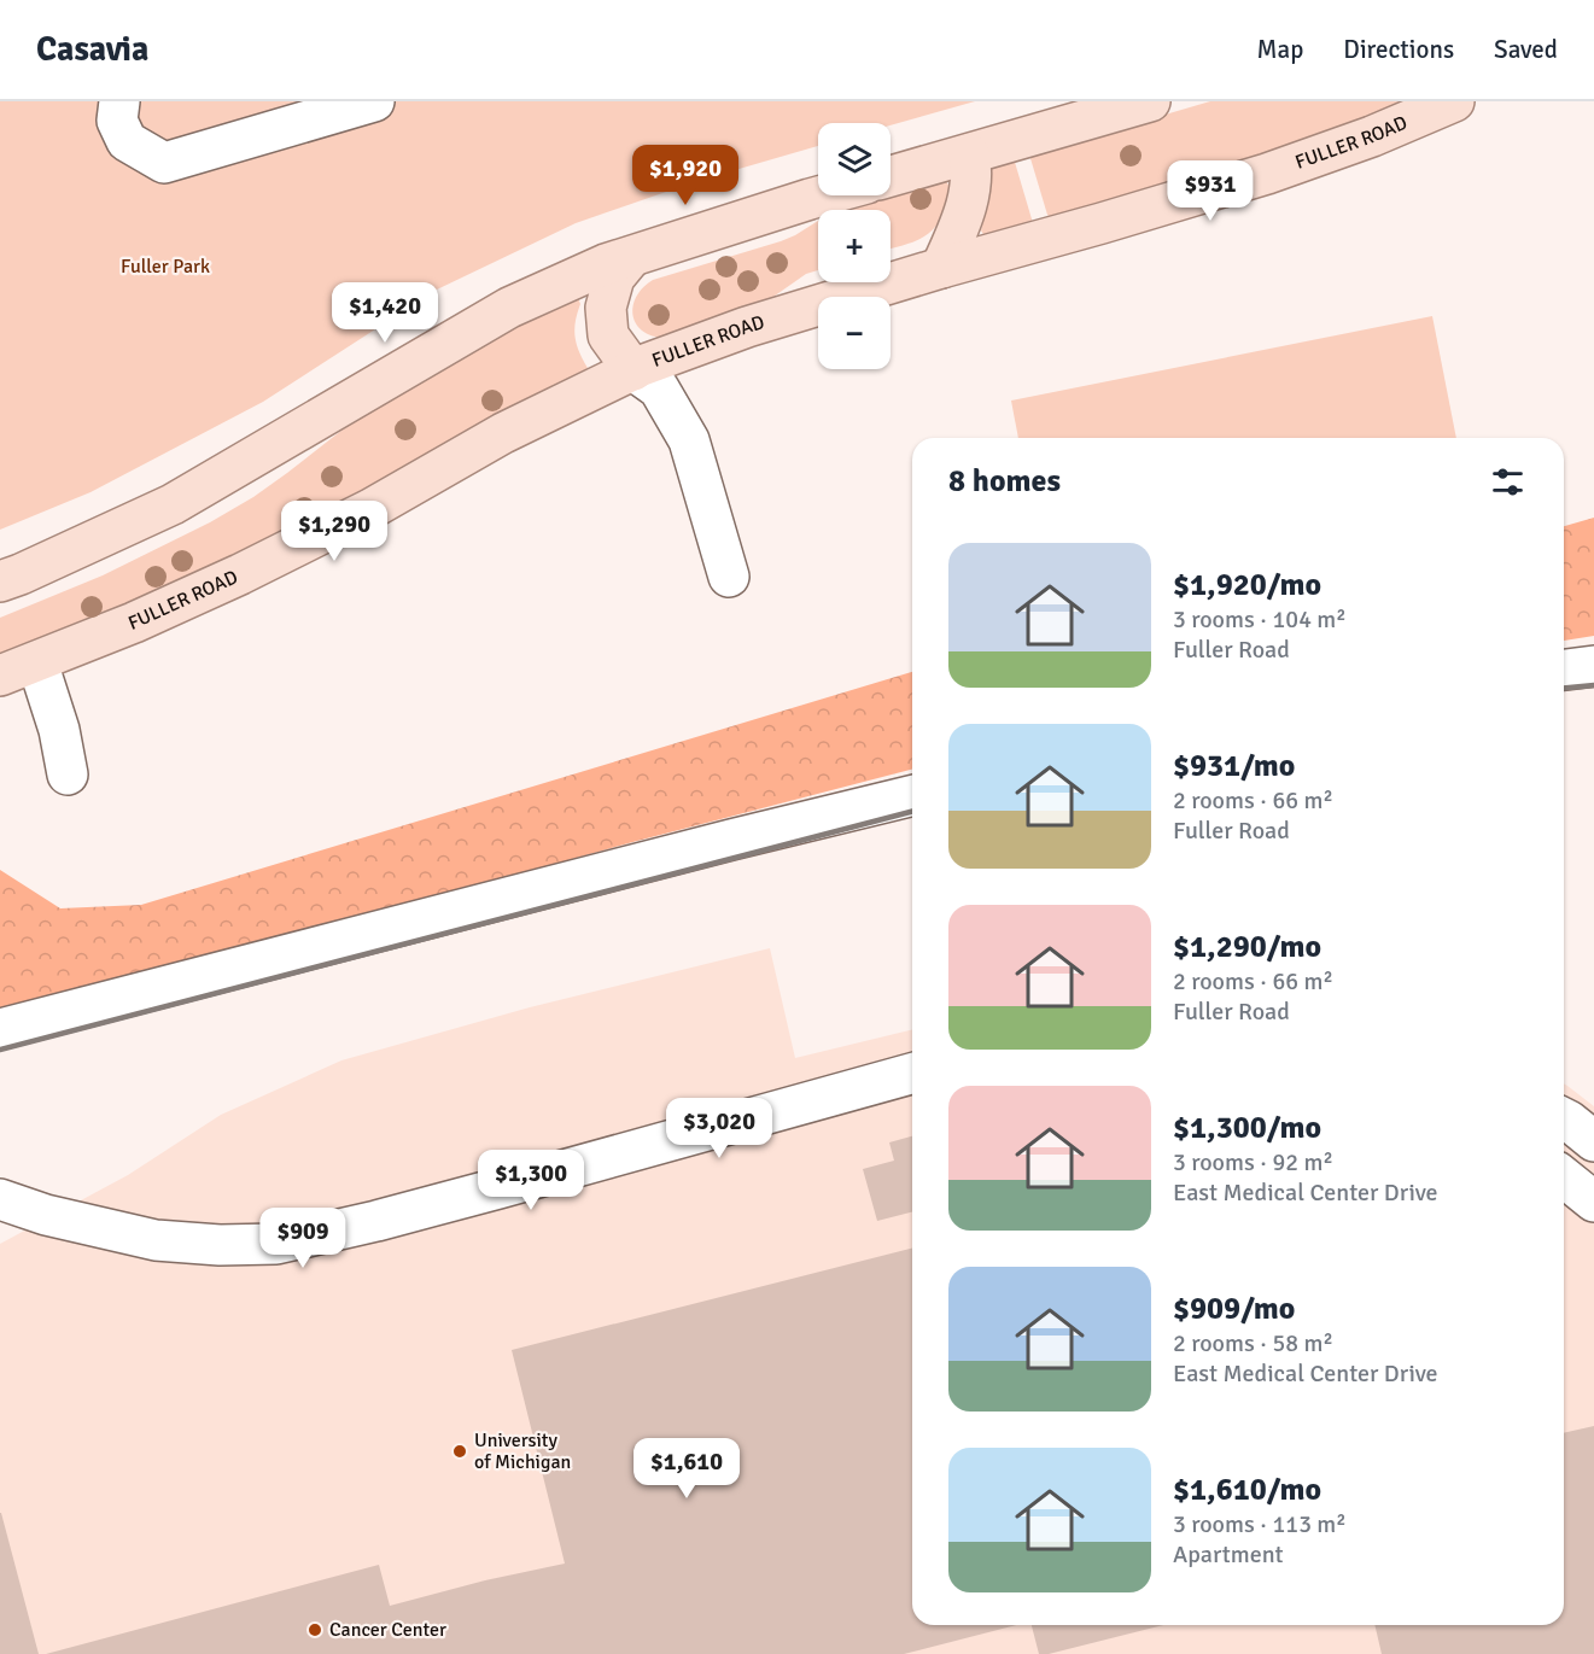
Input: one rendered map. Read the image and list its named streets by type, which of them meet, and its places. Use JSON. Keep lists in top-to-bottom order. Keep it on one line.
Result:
{"streets":{"main road":["FULLER ROAD"]},"parks":["Fuller Park"],"places":["University of Michigan","Cancer Center"],"page":{"header":"Casavia","nav":["Map","Directions","Saved"],"map_buttons":["+","−"],"price":["$1,920","$931","$1,420","$1,290","$3,020","$1,300","$909","$1,610"],"heading":"8 homes","list":[{"name":"$1,920/mo","note":"3 rooms · 104 m² · Fuller Road"},{"name":"$931/mo","note":"2 rooms · 66 m² · Fuller Road"},{"name":"$1,290/mo","note":"2 rooms · 66 m² · Fuller Road"},{"name":"$1,300/mo","note":"3 rooms · 92 m² · East Medical Center Drive"},{"name":"$909/mo","note":"2 rooms · 58 m² · East Medical Center Drive"},{"name":"$1,610/mo","note":"3 rooms · 113 m² · Apartment"}]}}
